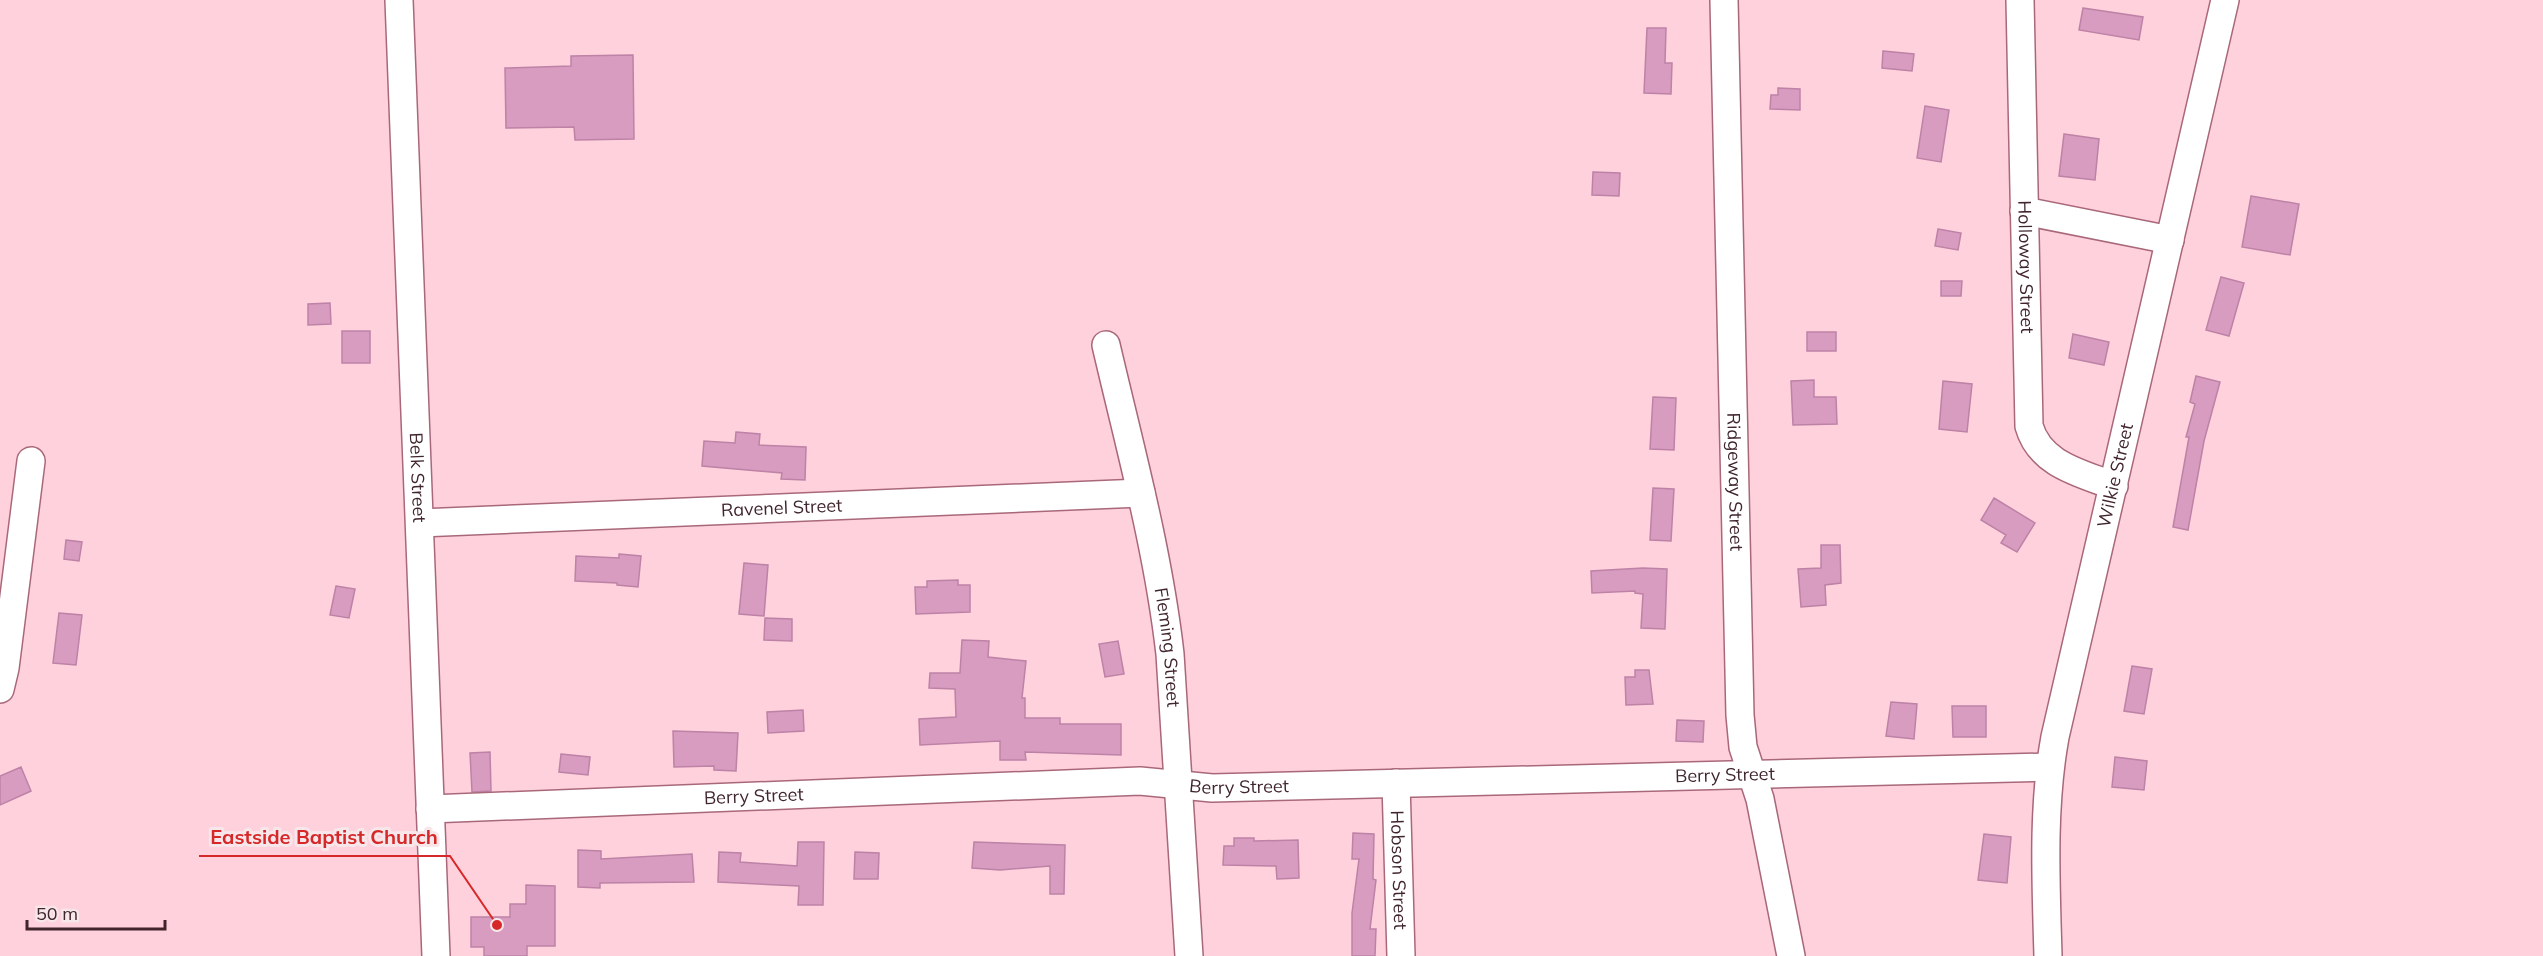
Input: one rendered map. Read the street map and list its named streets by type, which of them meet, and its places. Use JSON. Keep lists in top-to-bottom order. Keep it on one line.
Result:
{"streets":{"street":["Holloway Street","Wilkie Street","Belk Street","Ridgeway Street","Ravenel Street","Fleming Street","Berry Street","Hobson Street"]},"crossings":[["Holloway Street","Wilkie Street"],["Wilkie Street","Berry Street"],["Belk Street","Ravenel Street"],["Belk Street","Berry Street"],["Ridgeway Street","Berry Street"],["Ravenel Street","Fleming Street"],["Fleming Street","Berry Street"],["Berry Street","Hobson Street"]],"places":["Eastside Baptist Church"],"scale_bar":"50 m"}
